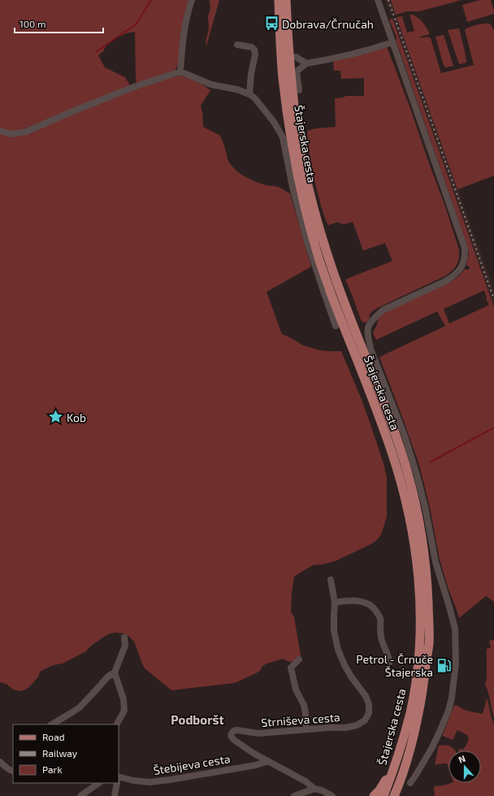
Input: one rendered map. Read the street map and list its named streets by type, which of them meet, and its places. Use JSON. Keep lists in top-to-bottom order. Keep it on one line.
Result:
{"streets":{"main road":["Štajerska cesta"],"street":["Strniševa cesta","Štebijeva cesta"]},"crossings":[["Strniševa cesta","Štebijeva cesta"]],"districts":["Podboršt"],"places":{"bus stop":["Dobrava/Črnučah"],"place":["Kob"],"fuel station":["Petrol - Črnuče Štajerska"]},"legend":["Road","Railway","Park"],"scale_bar":"100 m","north":"top"}
